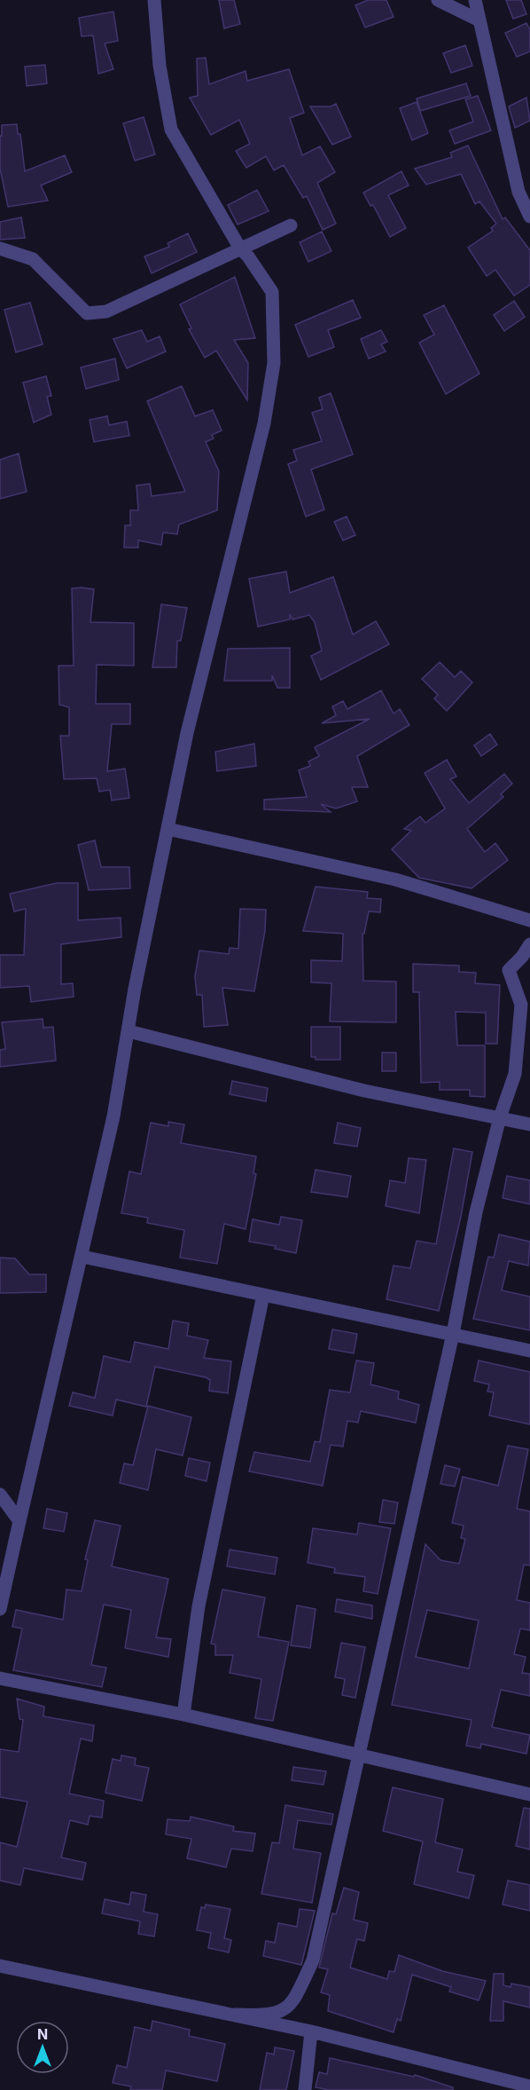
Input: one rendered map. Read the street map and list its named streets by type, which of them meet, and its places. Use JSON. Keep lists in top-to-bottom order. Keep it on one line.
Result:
{"north":"top"}
